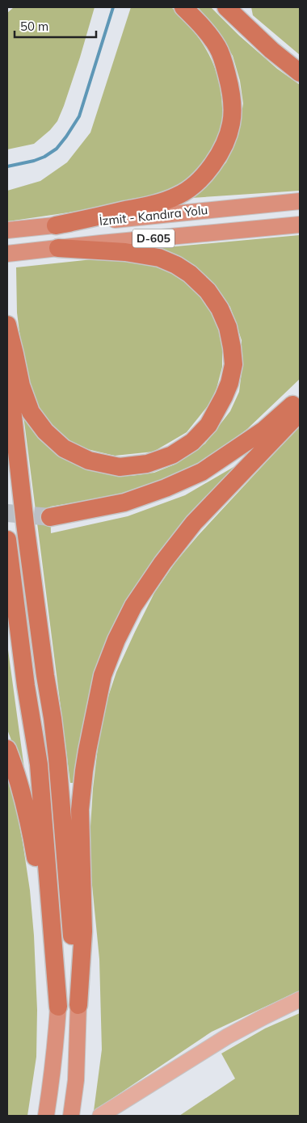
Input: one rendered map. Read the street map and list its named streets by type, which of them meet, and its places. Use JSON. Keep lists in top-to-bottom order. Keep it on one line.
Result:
{"streets":{"highway":["İzmit - Kandıra Yolu","D-605"]},"scale_bar":"50 m"}
